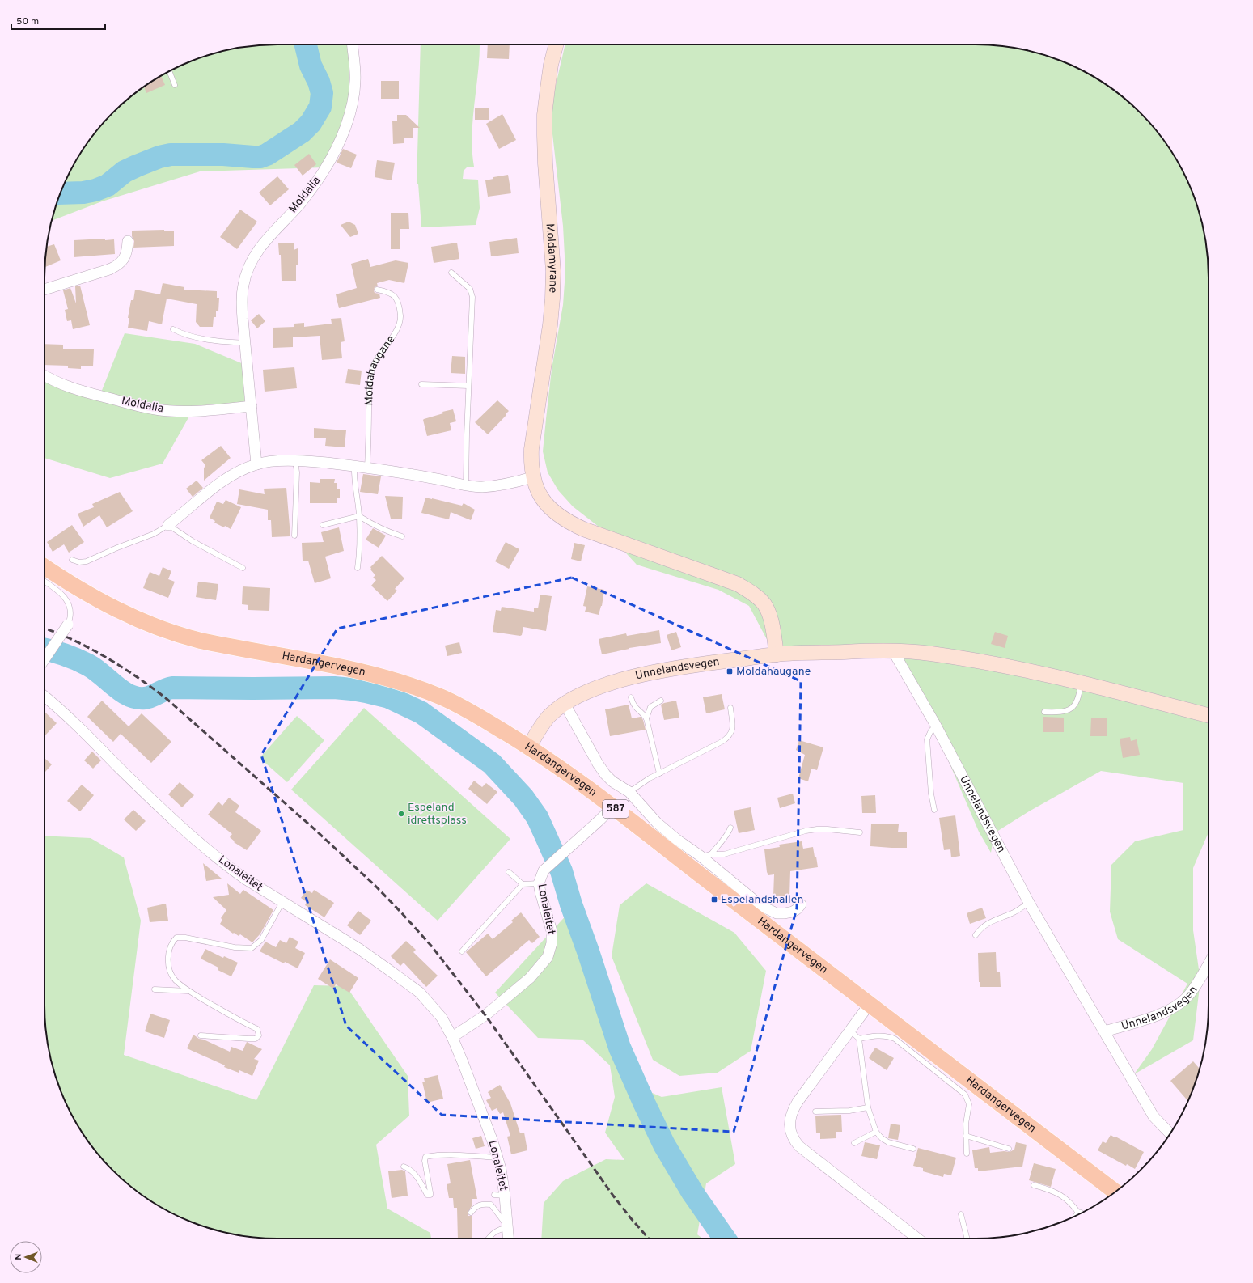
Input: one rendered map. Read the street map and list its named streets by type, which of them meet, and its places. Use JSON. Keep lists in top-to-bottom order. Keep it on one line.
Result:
{"streets":{"main road":["Hardangervegen","587"],"street":["Moldalia","Moldamyrane","Unnelandsvegen","Lonaleitet"],"lane":["Moldahaugane"]},"crossings":[["Hardangervegen","Unnelandsvegen"],["Hardangervegen","Lonaleitet"]],"places":{"transit":["Moldahaugane","Espelandshallen"],"other":["Espeland idrettsplass"]},"scale_bar":"50 m","north":"left"}
